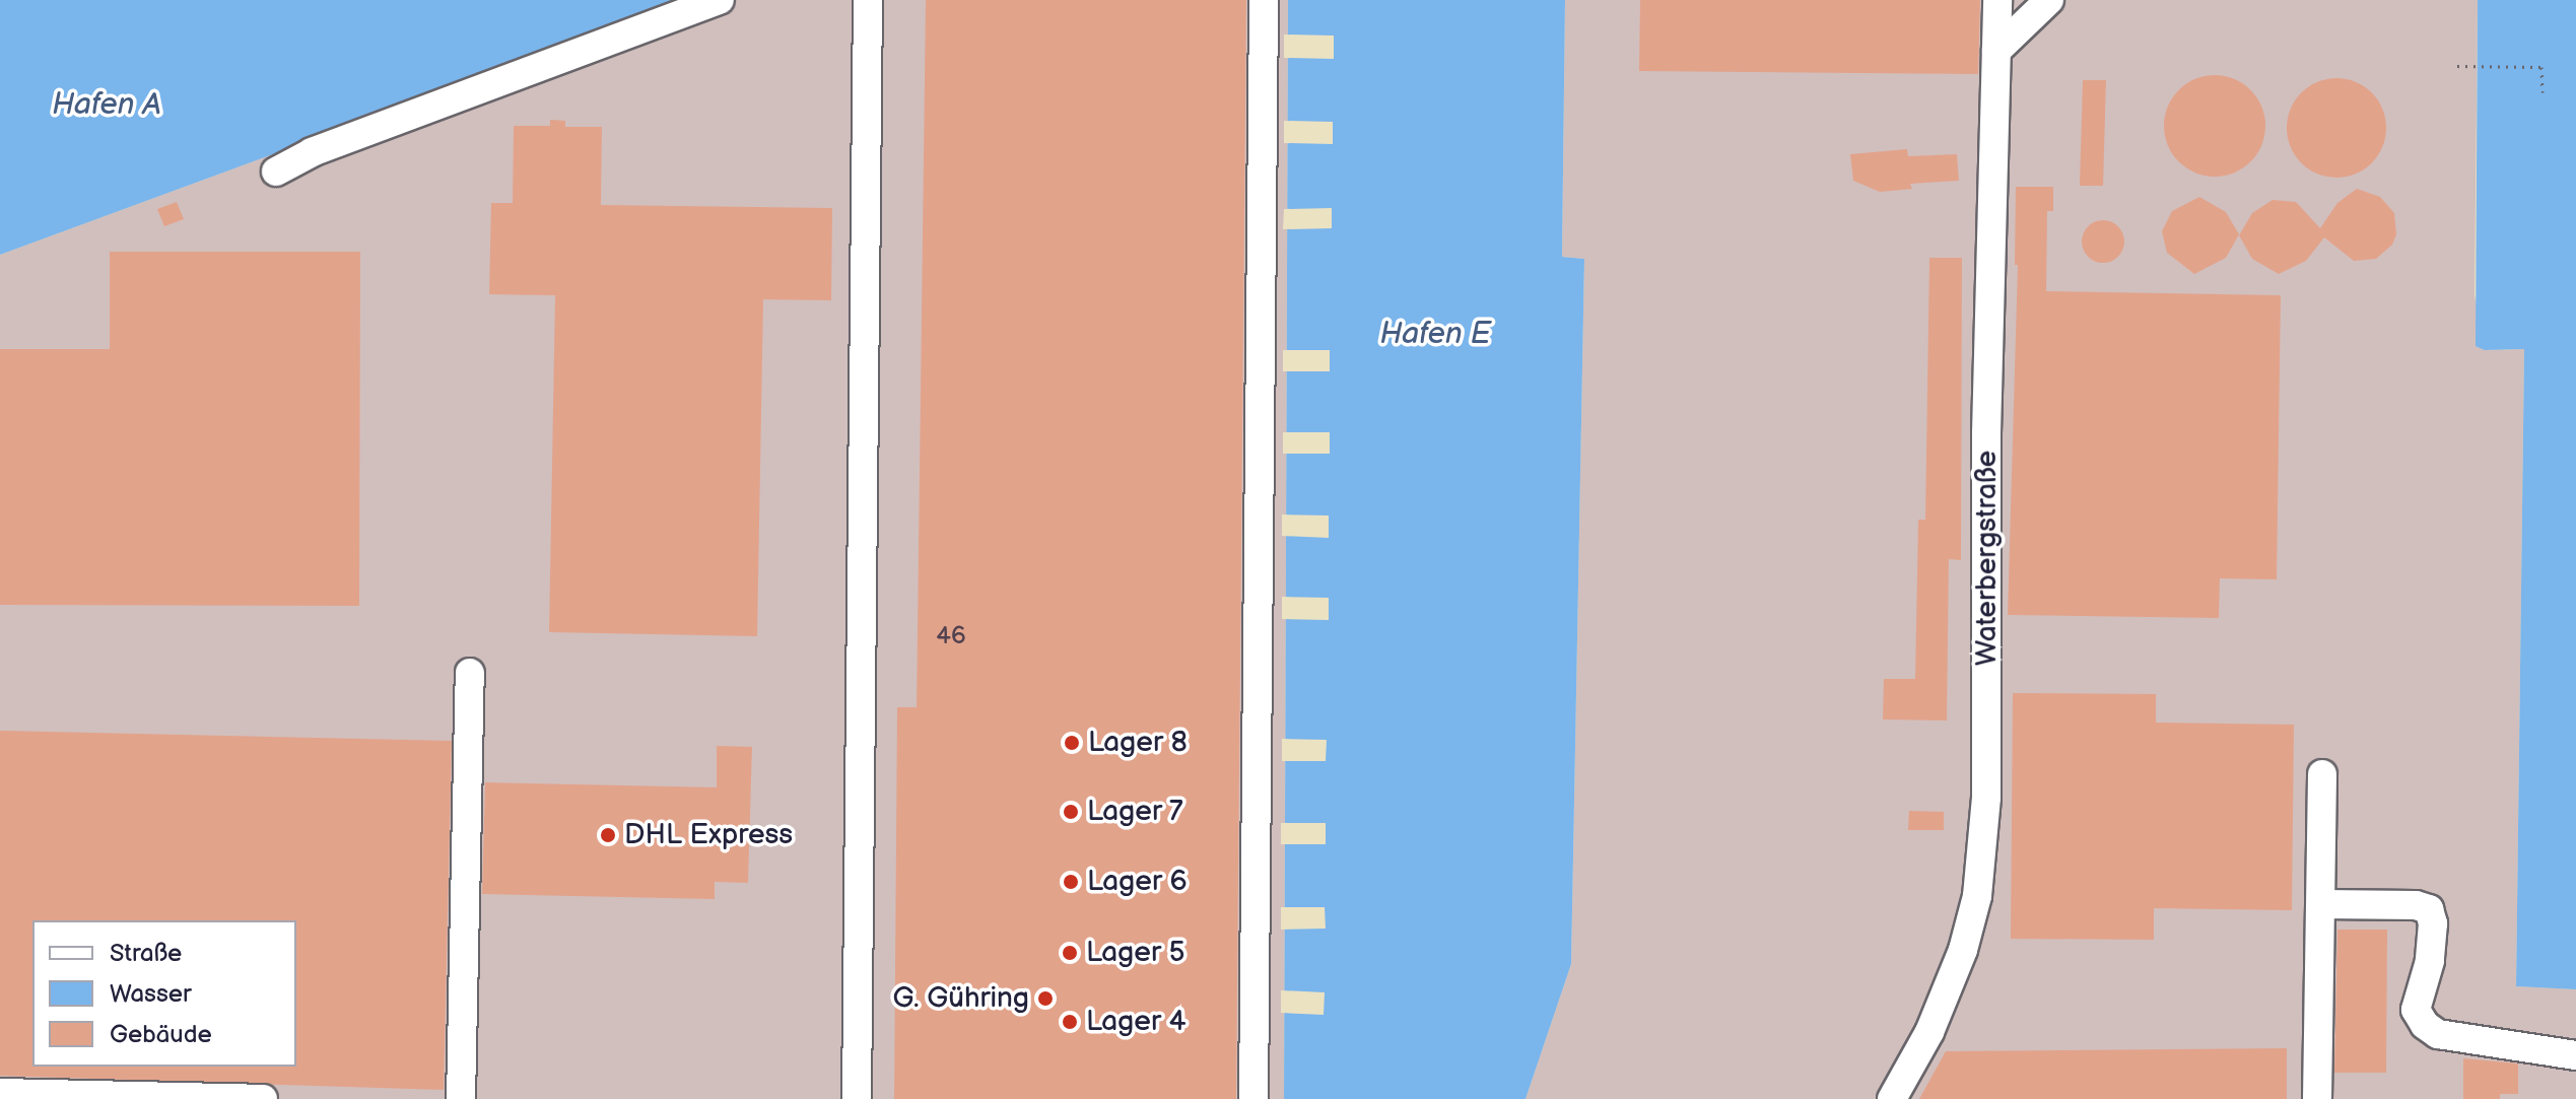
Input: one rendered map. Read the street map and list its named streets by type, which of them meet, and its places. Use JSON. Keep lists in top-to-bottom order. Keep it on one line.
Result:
{"streets":{"street":["Waterbergstraße"]},"water":["Hafen A","Hafen E"],"places":["Lager 8","Lager 7","DHL Express","Lager 6","Lager 5","G. Gühring","Lager 4"],"house_numbers":["46"],"legend":["Straße","Wasser","Gebäude"]}
